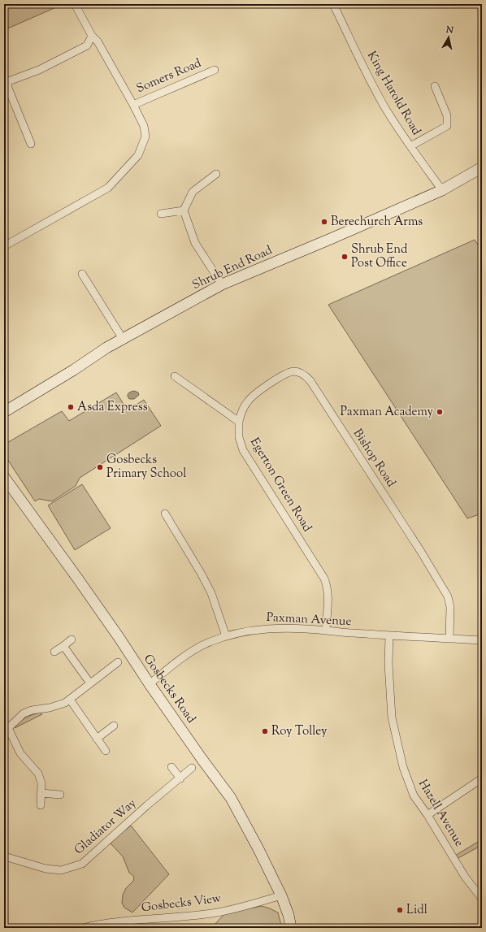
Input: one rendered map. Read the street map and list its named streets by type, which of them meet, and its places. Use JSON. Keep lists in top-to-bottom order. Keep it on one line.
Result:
{"streets":{"main road":["Shrub End Road","Gosbecks Road"],"street":["Somers Road","King Harold Road","Bishop Road","Egerton Green Road","Paxman Avenue","Hazell Avenue","Gladiator Way","Gosbecks View"]},"crossings":[["King Harold Road","Shrub End Road"],["Bishop Road","Egerton Green Road"],["Bishop Road","Paxman Avenue"],["Egerton Green Road","Paxman Avenue"],["Paxman Avenue","Gosbecks Road"],["Paxman Avenue","Hazell Avenue"],["Gosbecks Road","Gosbecks View"]],"places":["Berechurch Arms","Shrub End Post Office","Asda Express","Paxman Academy","Gosbecks Primary School","Roy Tolley","Lidl"],"north":"top"}
